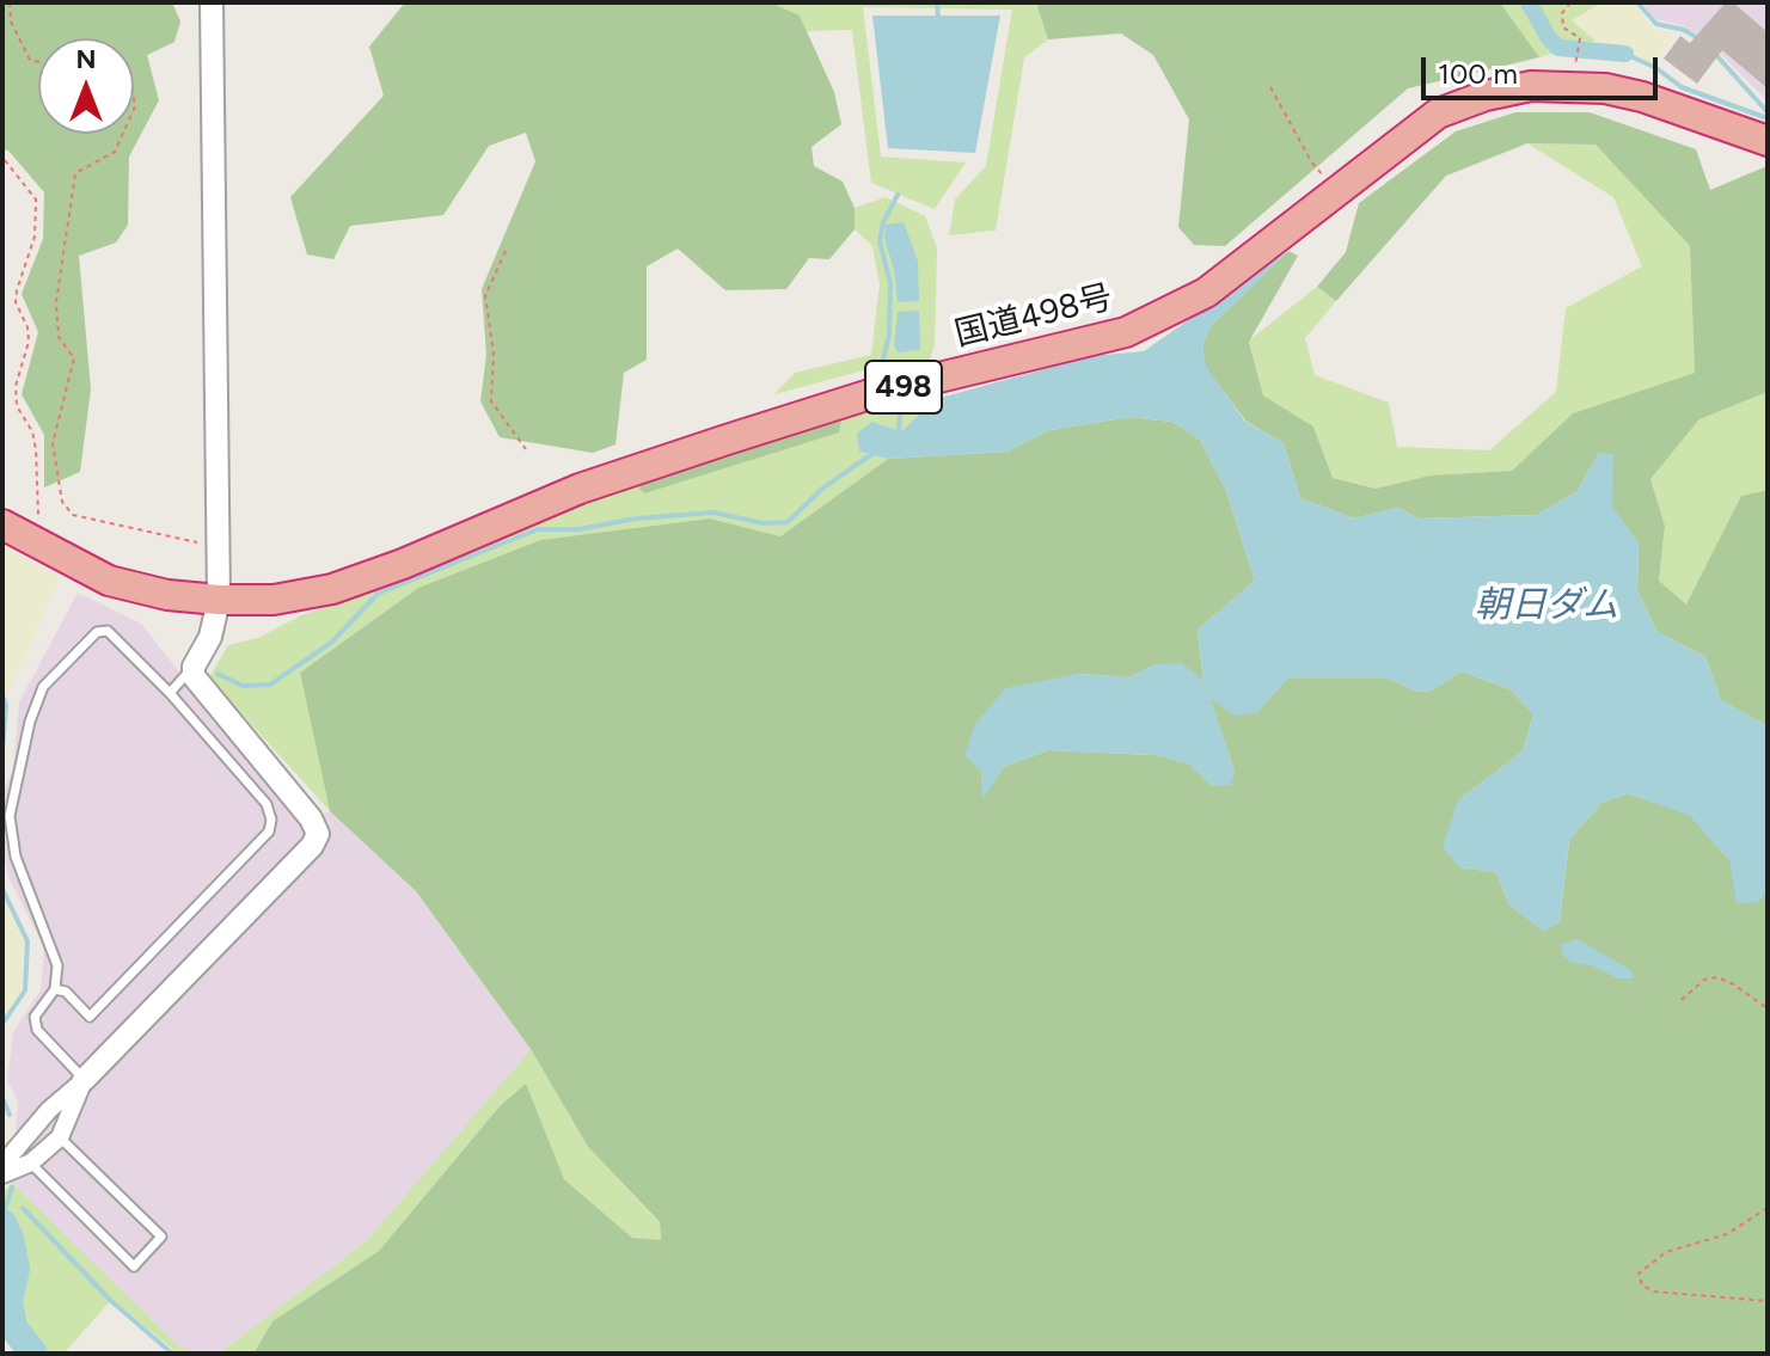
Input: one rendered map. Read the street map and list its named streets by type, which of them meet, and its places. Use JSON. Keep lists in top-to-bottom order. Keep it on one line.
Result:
{"streets":{"highway":["国道498号","498"]},"water":["朝日ダム"],"scale_bar":"100 m","north":"top"}
